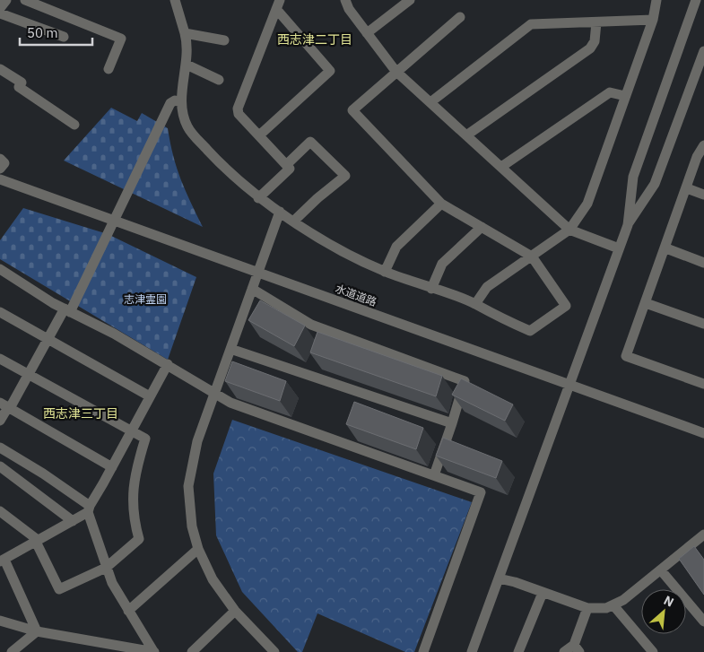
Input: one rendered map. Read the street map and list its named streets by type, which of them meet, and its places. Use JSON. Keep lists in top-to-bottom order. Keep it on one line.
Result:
{"streets":{"street":["水道道路"]},"districts":["西志津二丁目","西志津三丁目"],"parks":["志津霊園"],"scale_bar":"50 m","north":"top right"}
